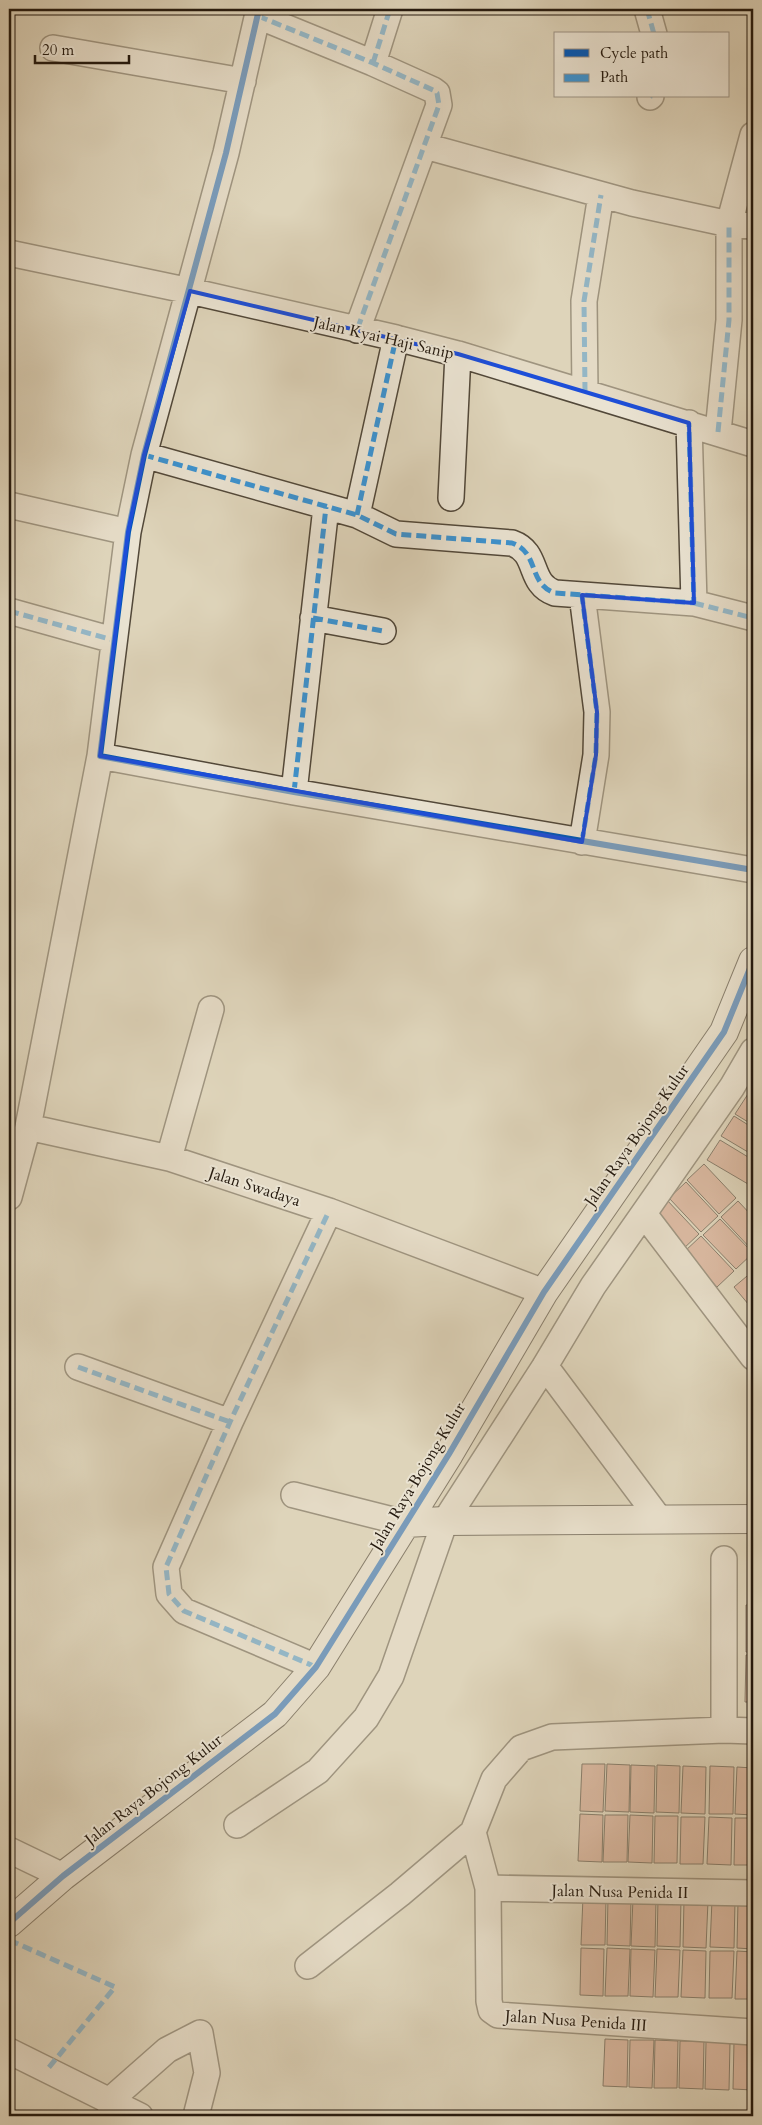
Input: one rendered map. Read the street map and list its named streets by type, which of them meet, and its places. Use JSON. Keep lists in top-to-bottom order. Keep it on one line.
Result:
{"streets":{"street":["Jalan Kyai Haji Sanip","Jalan Raya Bojong Kulur","Jalan Swadaya","Jalan Nusa Penida II","Jalan Nusa Penida III"]},"crossings":[["Jalan Raya Bojong Kulur","Jalan Swadaya"],["Jalan Nusa Penida II","Jalan Nusa Penida III"]],"legend":["Cycle path","Path"],"scale_bar":"20 m"}
